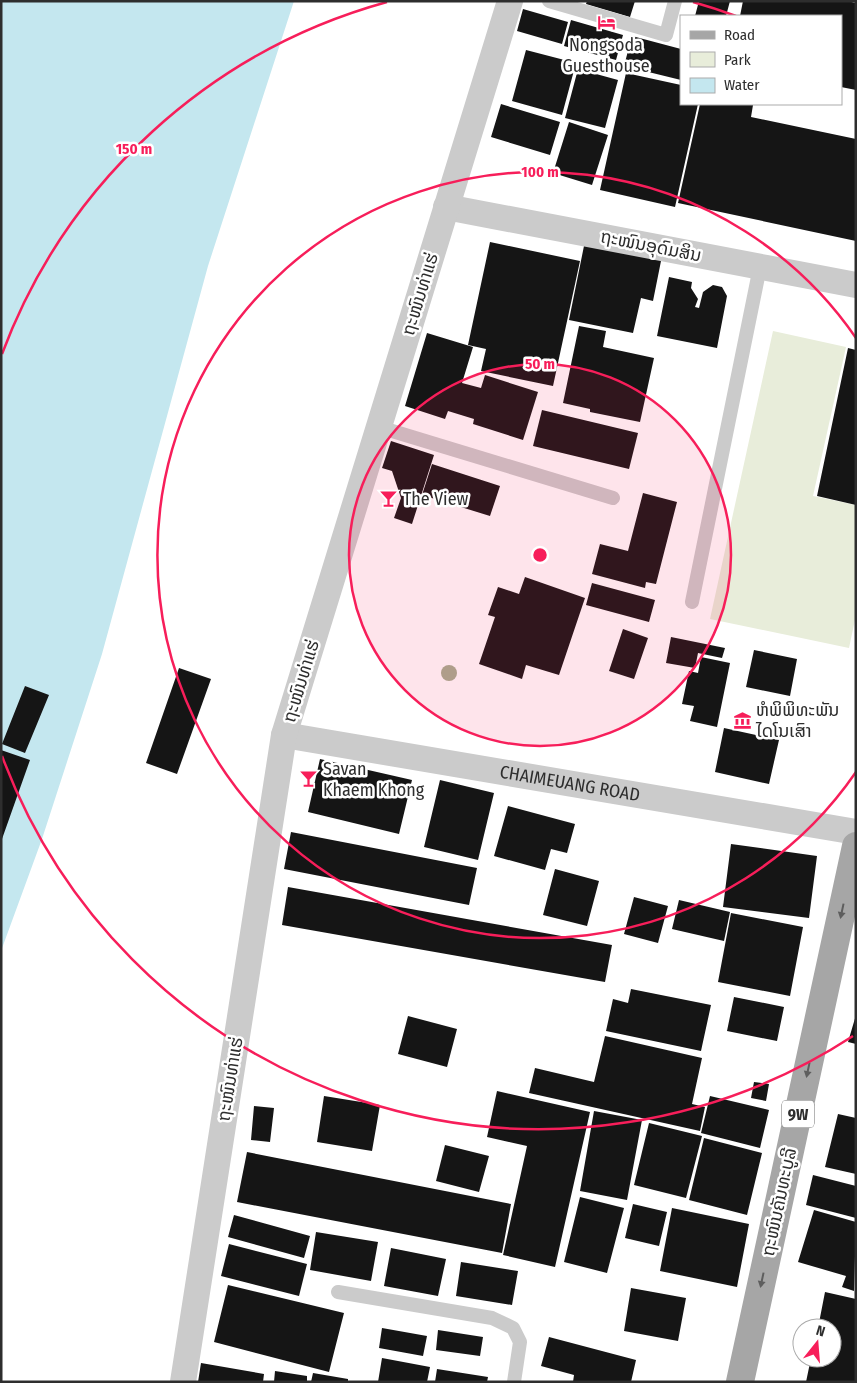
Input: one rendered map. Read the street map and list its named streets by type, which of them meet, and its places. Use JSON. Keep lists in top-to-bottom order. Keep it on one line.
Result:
{"streets":{"main road":["9W","ຖະໜົນຄັນທະບູລີ"],"street":["ຖະໜົນອຸດົມສິນ","ຖະໜົນທ່າແຮ່","CHAIMEUANG ROAD"]},"crossings":[["ຖະໜົນອຸດົມສິນ","ຖະໜົນທ່າແຮ່"],["ຖະໜົນທ່າແຮ່","CHAIMEUANG ROAD"]],"one_way":["ຖະໜົນຄັນທະບູລີ"],"places":{"hotel":["Nongsoda Guesthouse"],"bar":["The View","Savan Khaem Khong"],"museum":["ຫໍພິພິທະພັນ ໄດໂນເສົາ"]},"legend":["Road","Park","Water"],"north":"top","rings":["150 m","100 m","50 m"]}
